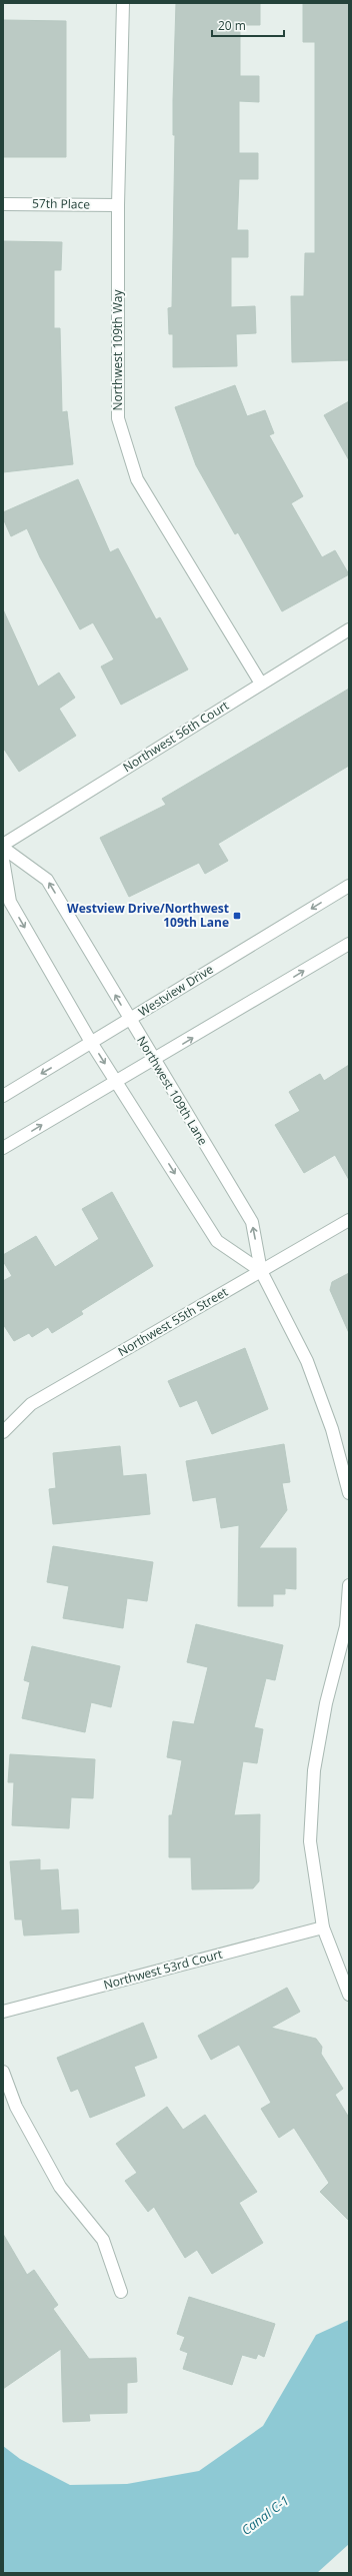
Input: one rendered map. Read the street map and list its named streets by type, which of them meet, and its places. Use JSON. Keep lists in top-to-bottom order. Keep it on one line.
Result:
{"streets":{"street":["57th Place","Northwest 109th Way","Northwest 56th Court","Westview Drive","Northwest 109th Lane","Northwest 55th Street","Northwest 53rd Court"]},"crossings":[["57th Place","Northwest 109th Way"],["Northwest 109th Way","Northwest 56th Court"],["Northwest 56th Court","Northwest 109th Lane"],["Westview Drive","Northwest 109th Lane"],["Northwest 109th Lane","Northwest 55th Street"]],"water":["Canal C-1"],"places":{"transit":["Westview Drive/Northwest 109th Lane"]},"scale_bar":"20 m"}
